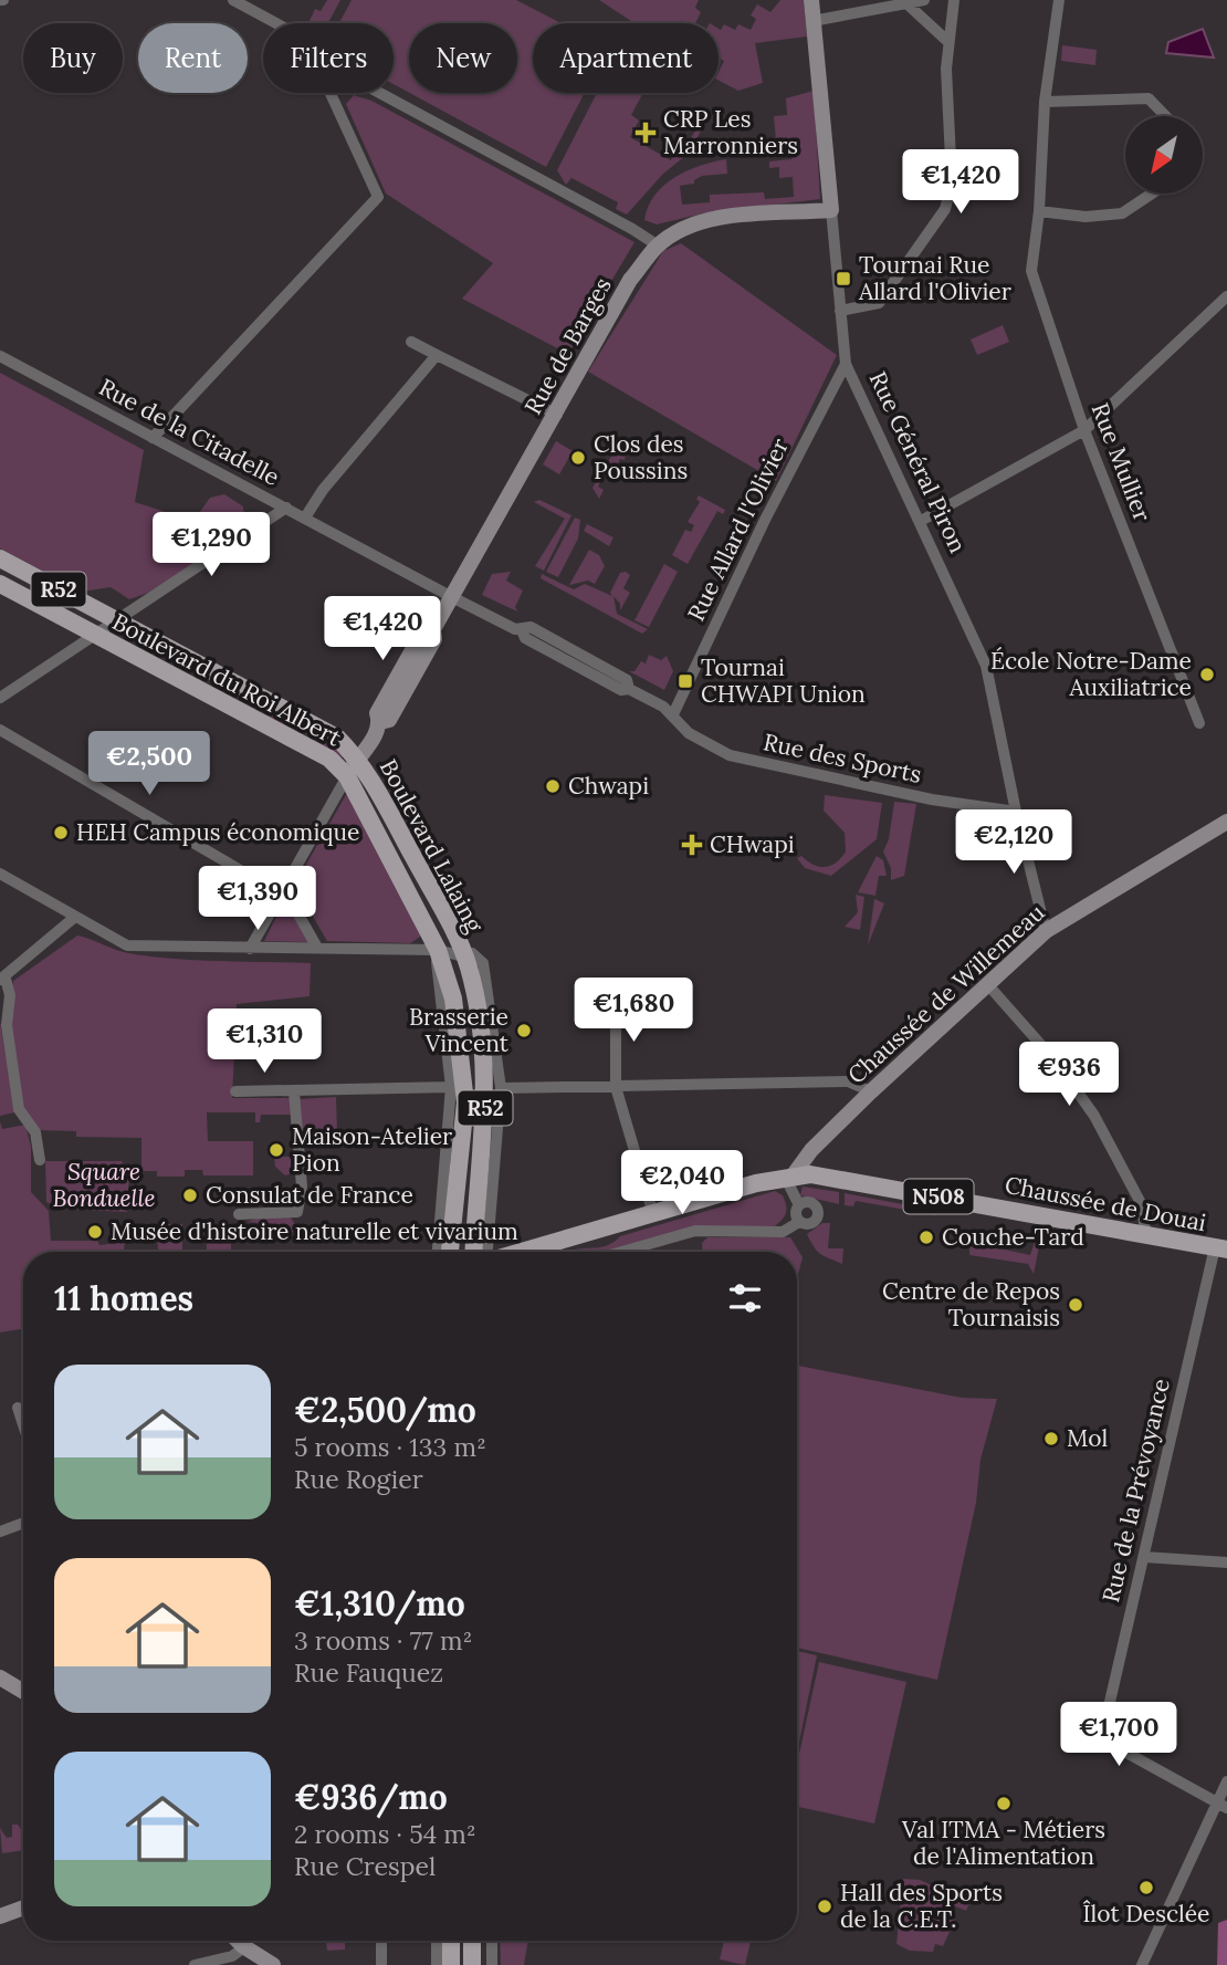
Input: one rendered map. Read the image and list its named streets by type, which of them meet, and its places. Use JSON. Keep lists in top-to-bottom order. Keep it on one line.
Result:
{"streets":{"main road":["R52","Boulevard du Roi Albert","Boulevard Lalaing","N508","Chaussée de Douai"],"street":["Rue de Barges","Rue de la Citadelle","Rue Général Piron","Rue Mullier","Rue Allard l'Olivier","Rue des Sports","Chaussée de Willemeau","Rue de la Prévoyance"]},"crossings":[["Rue de Barges","Rue de la Citadelle"],["Rue de Barges","Rue Général Piron"],["Rue de Barges","Boulevard du Roi Albert"],["Rue de Barges","Boulevard Lalaing"],["Rue de la Citadelle","Rue Allard l'Olivier"],["Rue de la Citadelle","Rue des Sports"],["Rue Général Piron","Rue Allard l'Olivier"],["Rue Général Piron","Rue des Sports"],["Rue Général Piron","Chaussée de Willemeau"],["Rue Allard l'Olivier","Rue des Sports"],["R52","Boulevard Lalaing"],["Boulevard du Roi Albert","Boulevard Lalaing"],["Chaussée de Willemeau","N508"],["Chaussée de Willemeau","Chaussée de Douai"],["N508","Chaussée de Douai"],["Chaussée de Douai","Rue de la Prévoyance"]],"parks":["Square Bonduelle"],"places":{"health":["CRP Les Marronniers","CHwapi"],"transit":["Tournai Rue Allard l'Olivier","Tournai CHWAPI Union"],"other":["Clos des Poussins","École Notre-Dame Auxiliatrice","Chwapi","HEH Campus économique","Brasserie Vincent","Maison-Atelier Pion","Consulat de France","Musée d'histoire naturelle et vivarium","Couche-Tard","Centre de Repos Tournaisis","Mol","Val ITMA - Métiers de l'Alimentation","Îlot Desclée","Hall des Sports de la C.E.T."]},"north":"bottom left","page":{"chip":["Buy","Rent","Filters","New","Apartment"],"price":["€1,420","€1,290","€1,420","€2,500","€2,120","€1,390","€1,680","€1,310","€936","€2,040","€1,700"],"heading":"11 homes","list":[{"name":"€2,500/mo","note":"5 rooms · 133 m² · Rue Rogier"},{"name":"€1,310/mo","note":"3 rooms · 77 m² · Rue Fauquez"},{"name":"€936/mo","note":"2 rooms · 54 m² · Rue Crespel"}]}}
